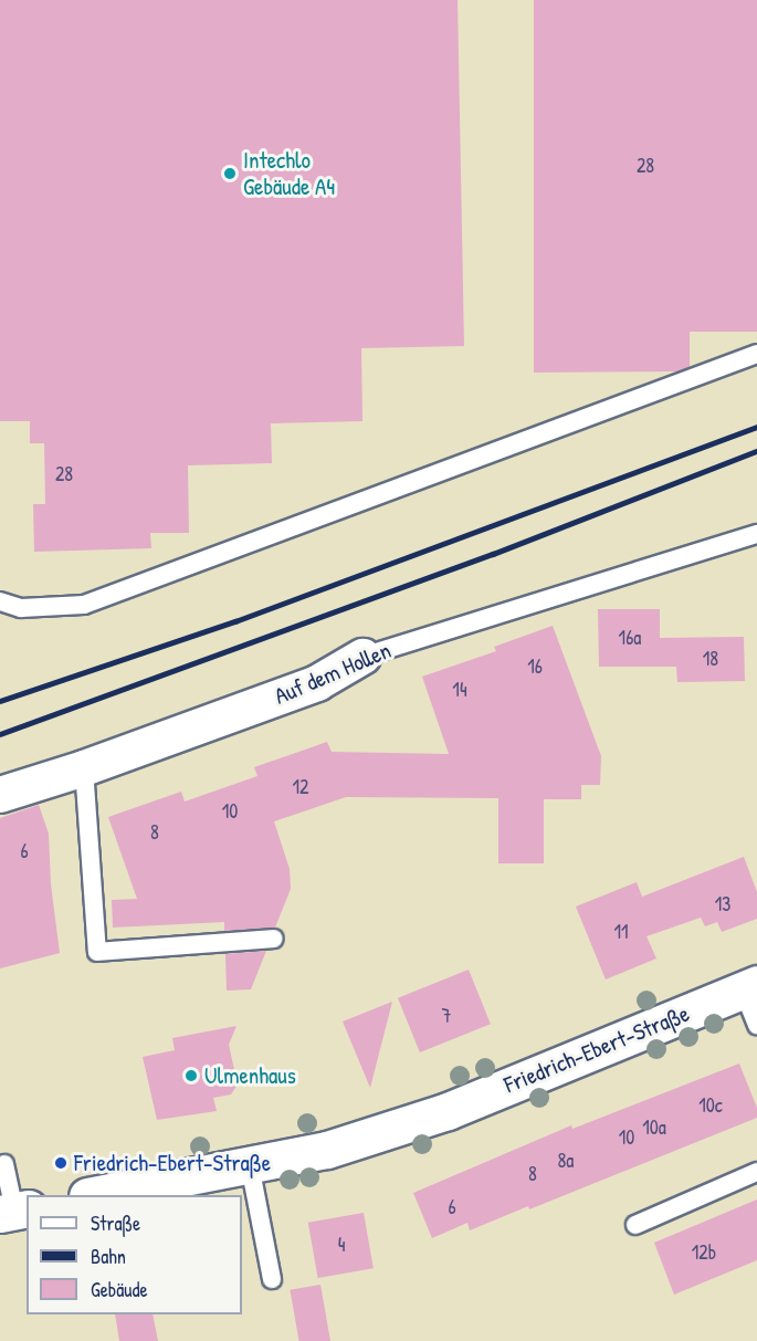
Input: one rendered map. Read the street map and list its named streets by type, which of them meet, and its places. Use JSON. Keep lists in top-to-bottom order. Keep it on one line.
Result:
{"streets":{"street":["Auf dem Hollen","Friedrich-Ebert-Straße"]},"places":["Intechlo Gebäude A4","Ulmenhaus","Friedrich-Ebert-Straße"],"house_numbers":["28","28","16a","18","16","14","12","10","8","6","13","11","7","10c","10a","10","8a","8","6","4","12b"],"legend":["Straße","Bahn","Gebäude"]}
